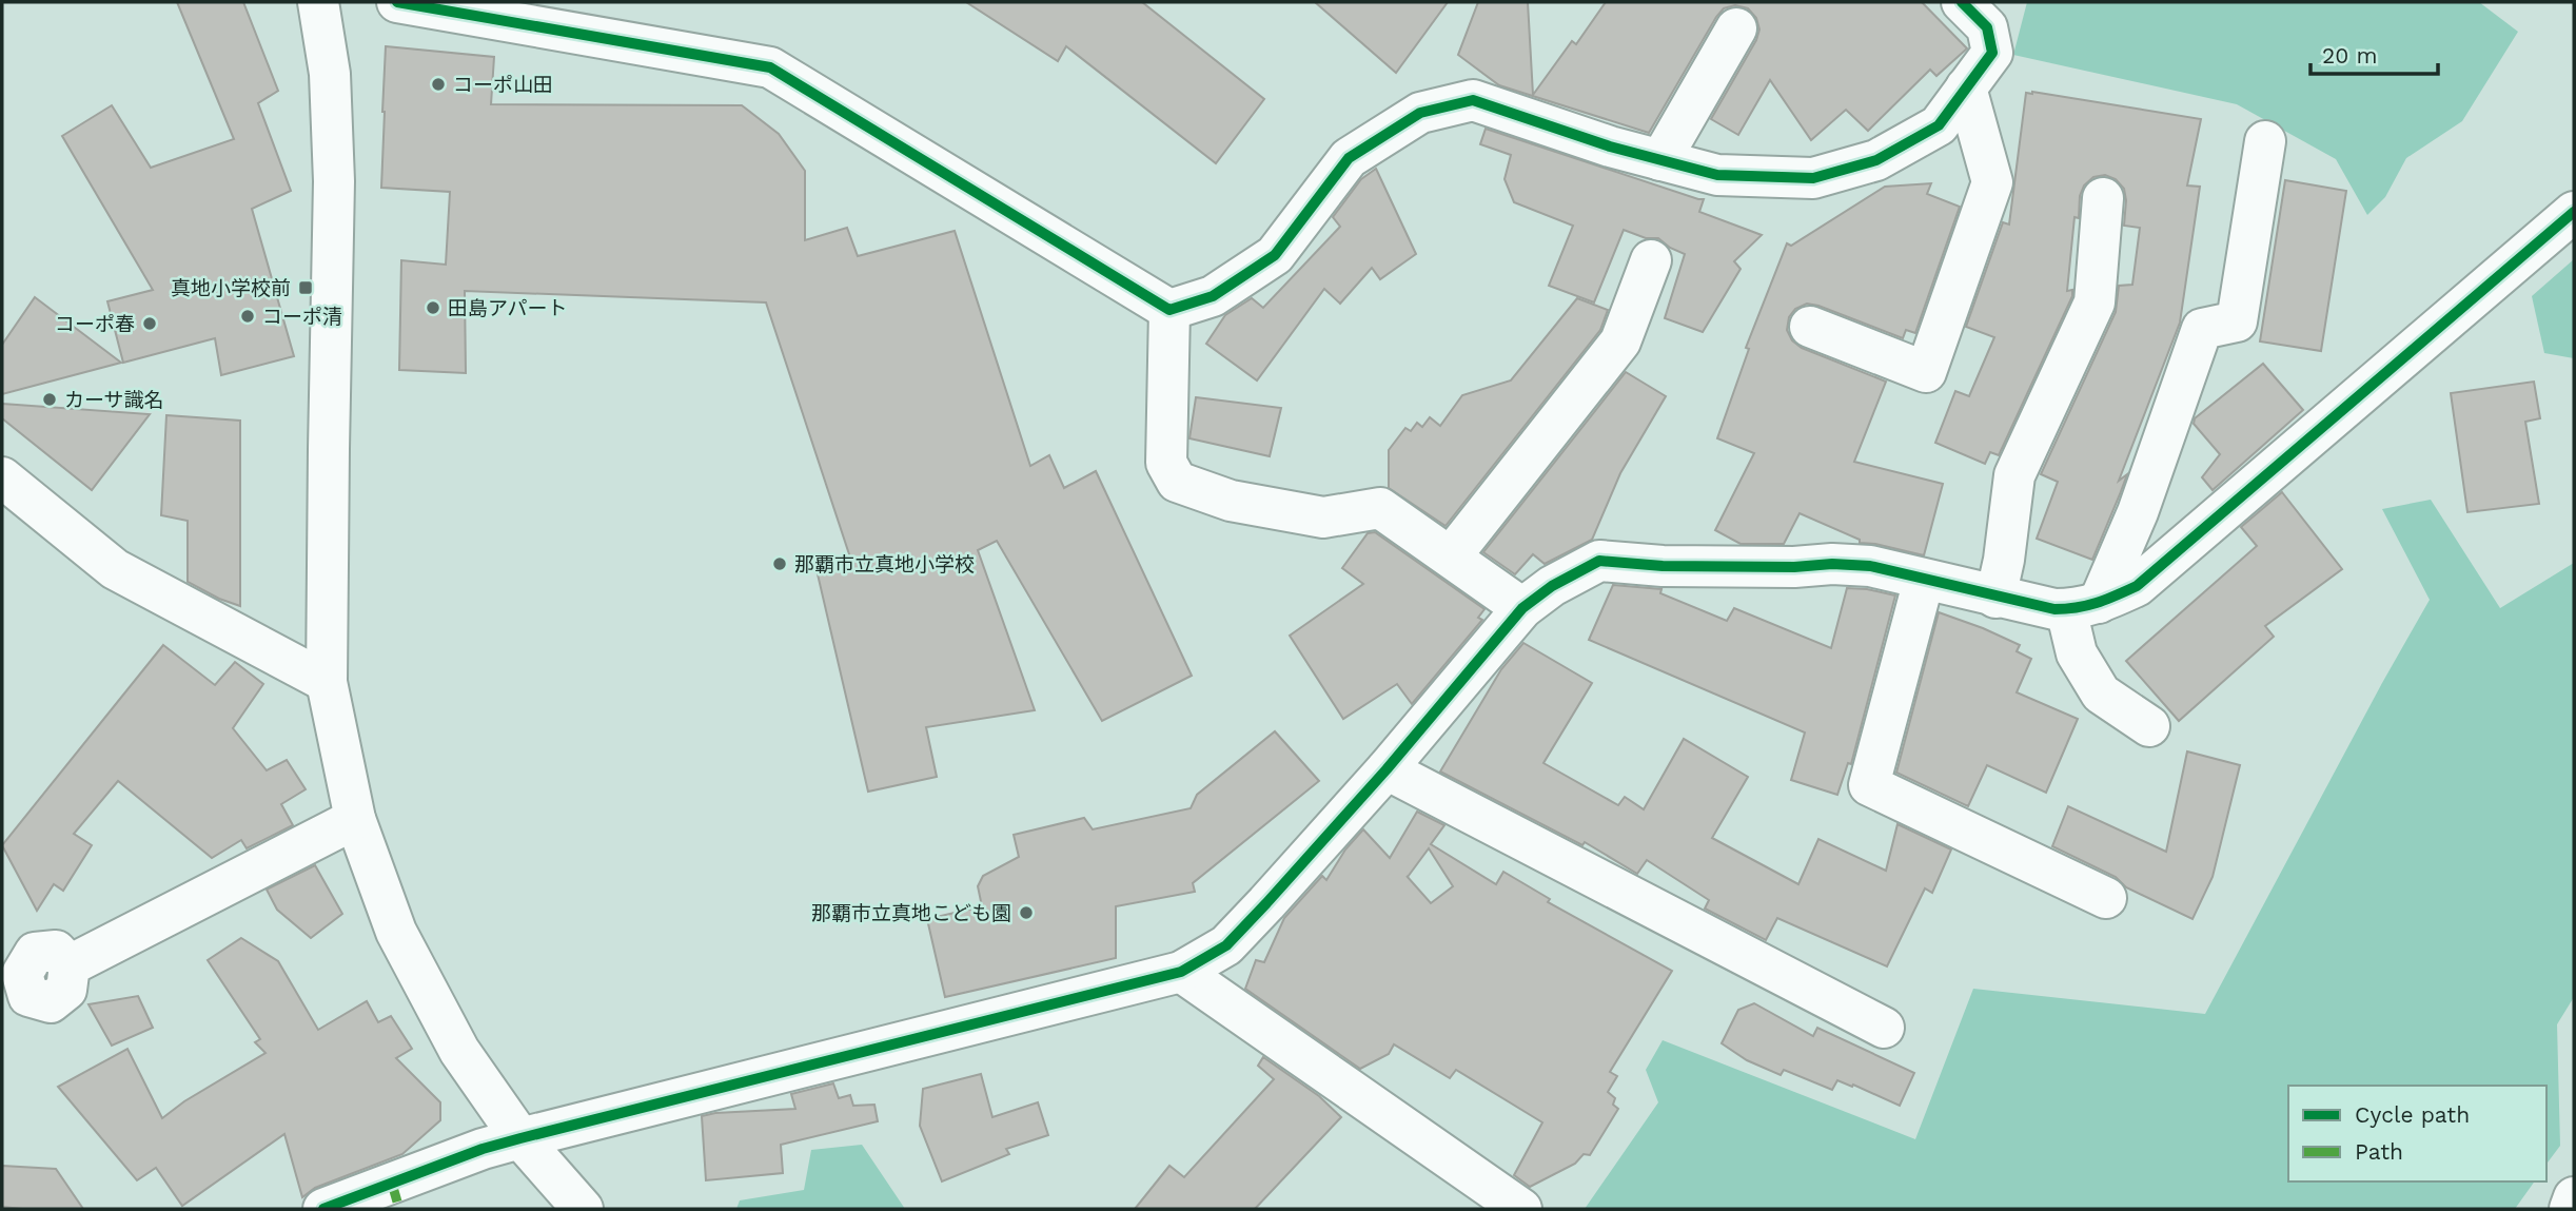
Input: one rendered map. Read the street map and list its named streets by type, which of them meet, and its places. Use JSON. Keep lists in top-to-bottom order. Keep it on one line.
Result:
{"places":{"other":["コーポ山田","田島アパート","コーポ清","コーポ春","カーサ識名","那覇市立真地小学校","那覇市立真地こども園"],"transit":["真地小学校前"]},"legend":["Cycle path","Path"],"scale_bar":"20 m"}
